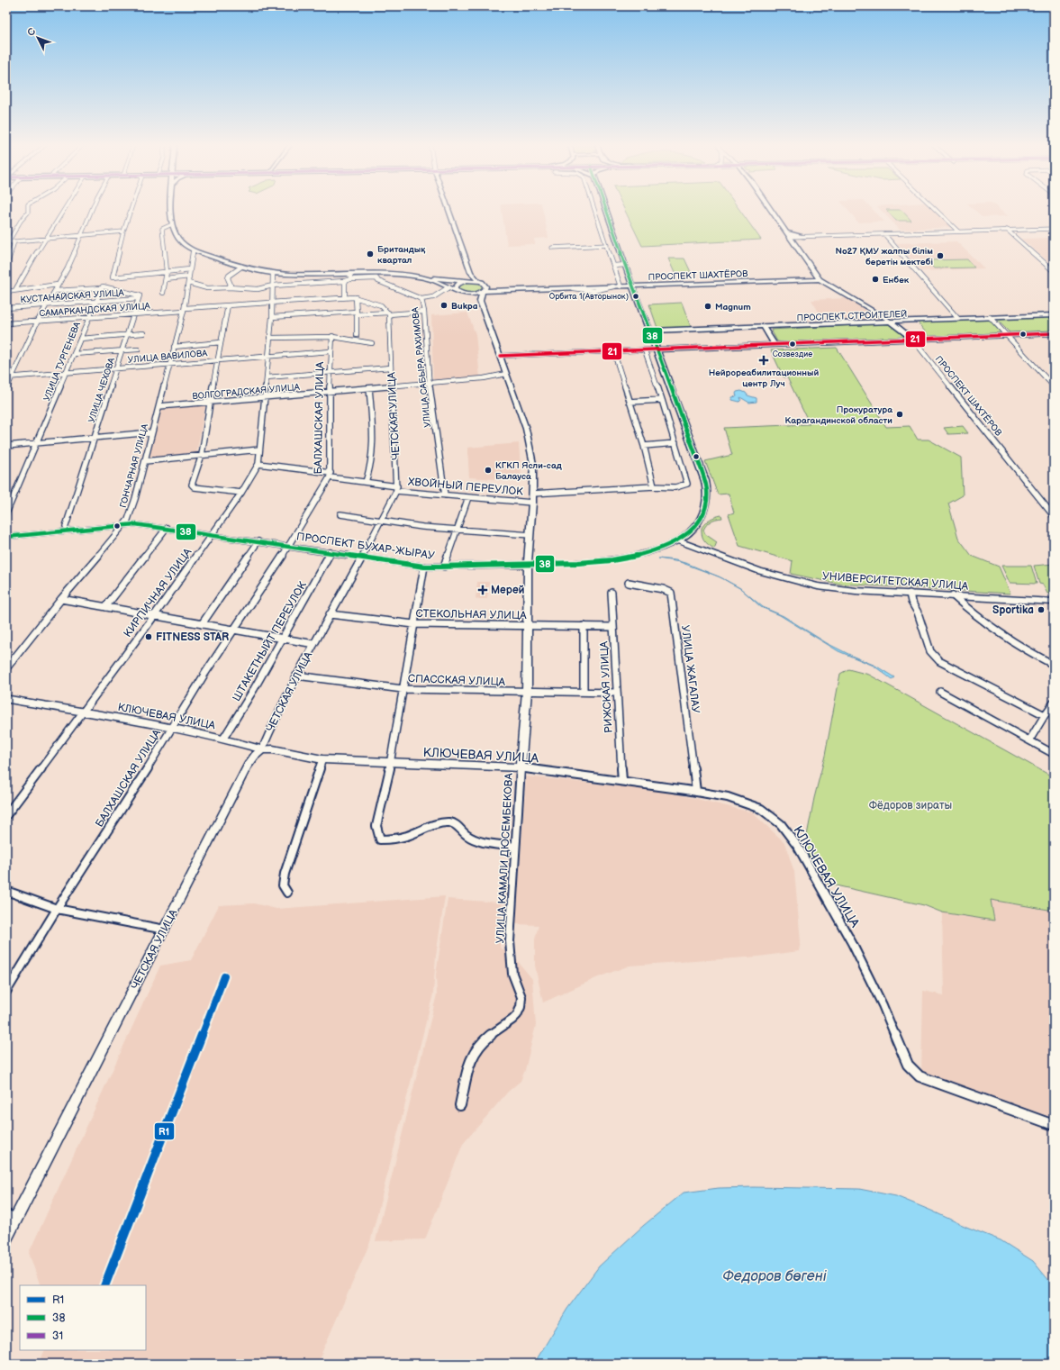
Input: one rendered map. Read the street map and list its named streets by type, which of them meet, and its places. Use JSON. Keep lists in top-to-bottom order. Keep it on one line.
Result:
{"streets":{"main road":["ПРОСПЕКТ ШАХТЁРОВ","ПРОСПЕКТ СТРОИТЕЛЕЙ","УЛИЦА САБЫРА РАХИМОВА","ЧЕТСКАЯ УЛИЦА","ПРОСПЕКТ БУХАР-ЖЫРАУ","УНИВЕРСИТЕТСКАЯ УЛИЦА","КЛЮЧЕВАЯ УЛИЦА","УЛИЦА КАМАЛИ ДЮСЕМБЕКОВА"],"street":["КУСТАНАЙСКАЯ УЛИЦА","САМАРКАНДСКАЯ УЛИЦА","УЛИЦА ВАВИЛОВА","УЛИЦА ТУРГЕНЕВА","УЛИЦА ЧЕХОВА","ВОЛГОГРАДСКАЯ УЛИЦА","БАЛХАШСКАЯ УЛИЦА","ГОНЧАРНАЯ УЛИЦА","ХВОЙНЫЙ ПЕРЕУЛОК","КИРПИЧНАЯ УЛИЦА","СТЕКОЛЬНАЯ УЛИЦА","ШТАКЕТНЫЙТ ПЕРЕУЛОК","УЛИЦА ЖАГАЛАУ","СПАССКАЯ УЛИЦА","РИЖСКАЯ УЛИЦА"]},"crossings":[["ПРОСПЕКТ ШАХТЁРОВ","ПРОСПЕКТ СТРОИТЕЛЕЙ"],["ПРОСПЕКТ ШАХТЁРОВ","ПРОСПЕКТ БУХАР-ЖЫРАУ"],["КУСТАНАЙСКАЯ УЛИЦА","УЛИЦА ТУРГЕНЕВА"],["КУСТАНАЙСКАЯ УЛИЦА","УЛИЦА ЧЕХОВА"],["САМАРКАНДСКАЯ УЛИЦА","УЛИЦА ТУРГЕНЕВА"],["САМАРКАНДСКАЯ УЛИЦА","УЛИЦА ЧЕХОВА"],["САМАРКАНДСКАЯ УЛИЦА","ГОНЧАРНАЯ УЛИЦА"],["ПРОСПЕКТ СТРОИТЕЛЕЙ","ПРОСПЕКТ БУХАР-ЖЫРАУ"],["УЛИЦА ВАВИЛОВА","УЛИЦА ТУРГЕНЕВА"],["УЛИЦА ВАВИЛОВА","УЛИЦА ЧЕХОВА"],["УЛИЦА ВАВИЛОВА","БАЛХАШСКАЯ УЛИЦА"],["УЛИЦА ВАВИЛОВА","ГОНЧАРНАЯ УЛИЦА"],["УЛИЦА ВАВИЛОВА","КИРПИЧНАЯ УЛИЦА"],["УЛИЦА САБЫРА РАХИМОВА","ВОЛГОГРАДСКАЯ УЛИЦА"],["УЛИЦА САБЫРА РАХИМОВА","ГОНЧАРНАЯ УЛИЦА"],["УЛИЦА САБЫРА РАХИМОВА","ХВОЙНЫЙ ПЕРЕУЛОК"],["УЛИЦА САБЫРА РАХИМОВА","КИРПИЧНАЯ УЛИЦА"],["ВОЛГОГРАДСКАЯ УЛИЦА","ЧЕТСКАЯ УЛИЦА"],["ВОЛГОГРАДСКАЯ УЛИЦА","БАЛХАШСКАЯ УЛИЦА"],["ВОЛГОГРАДСКАЯ УЛИЦА","ГОНЧАРНАЯ УЛИЦА"],["ВОЛГОГРАДСКАЯ УЛИЦА","КИРПИЧНАЯ УЛИЦА"],["ВОЛГОГРАДСКАЯ УЛИЦА","УЛИЦА КАМАЛИ ДЮСЕМБЕКОВА"],["ЧЕТСКАЯ УЛИЦА","ХВОЙНЫЙ ПЕРЕУЛОК"],["ЧЕТСКАЯ УЛИЦА","ПРОСПЕКТ БУХАР-ЖЫРАУ"],["ЧЕТСКАЯ УЛИЦА","СТЕКОЛЬНАЯ УЛИЦА"],["ЧЕТСКАЯ УЛИЦА","СПАССКАЯ УЛИЦА"],["ЧЕТСКАЯ УЛИЦА","КЛЮЧЕВАЯ УЛИЦА"],["БАЛХАШСКАЯ УЛИЦА","ХВОЙНЫЙ ПЕРЕУЛОК"],["БАЛХАШСКАЯ УЛИЦА","ПРОСПЕКТ БУХАР-ЖЫРАУ"],["БАЛХАШСКАЯ УЛИЦА","КЛЮЧЕВАЯ УЛИЦА"],["ГОНЧАРНАЯ УЛИЦА","ПРОСПЕКТ БУХАР-ЖЫРАУ"],["ХВОЙНЫЙ ПЕРЕУЛОК","КИРПИЧНАЯ УЛИЦА"],["ХВОЙНЫЙ ПЕРЕУЛОК","УЛИЦА КАМАЛИ ДЮСЕМБЕКОВА"],["ПРОСПЕКТ БУХАР-ЖЫРАУ","УНИВЕРСИТЕТСКАЯ УЛИЦА"],["ПРОСПЕКТ БУХАР-ЖЫРАУ","КИРПИЧНАЯ УЛИЦА"],["ПРОСПЕКТ БУХАР-ЖЫРАУ","ШТАКЕТНЫЙТ ПЕРЕУЛОК"],["ПРОСПЕКТ БУХАР-ЖЫРАУ","УЛИЦА КАМАЛИ ДЮСЕМБЕКОВА"],["КИРПИЧНАЯ УЛИЦА","КЛЮЧЕВАЯ УЛИЦА"],["СТЕКОЛЬНАЯ УЛИЦА","РИЖСКАЯ УЛИЦА"],["СТЕКОЛЬНАЯ УЛИЦА","УЛИЦА КАМАЛИ ДЮСЕМБЕКОВА"],["ШТАКЕТНЫЙТ ПЕРЕУЛОК","КЛЮЧЕВАЯ УЛИЦА"],["УЛИЦА ЖАГАЛАУ","КЛЮЧЕВАЯ УЛИЦА"],["СПАССКАЯ УЛИЦА","РИЖСКАЯ УЛИЦА"],["СПАССКАЯ УЛИЦА","УЛИЦА КАМАЛИ ДЮСЕМБЕКОВА"],["РИЖСКАЯ УЛИЦА","КЛЮЧЕВАЯ УЛИЦА"],["КЛЮЧЕВАЯ УЛИЦА","УЛИЦА КАМАЛИ ДЮСЕМБЕКОВА"]],"water":["Федоров бөгені"],"parks":["Фёдоров зираты"],"places":{"other":["Британдық квартал","No27 ҚМУ жалпы білім беретін мектебі","Енбек","Орбита 1(Авторынок)","Bukpa","Magnum","Созвездие","Прокуратура Карагандинской области","КГКП Ясли-сад Балауса","Sportika","FITNESS STAR"],"health":["Нейрореабилитационный центр Луч","Мерей"]},"lines":["transit line 38","transit line 21","transit line R1"],"legend":["R1","38","31"],"north":"top left"}
